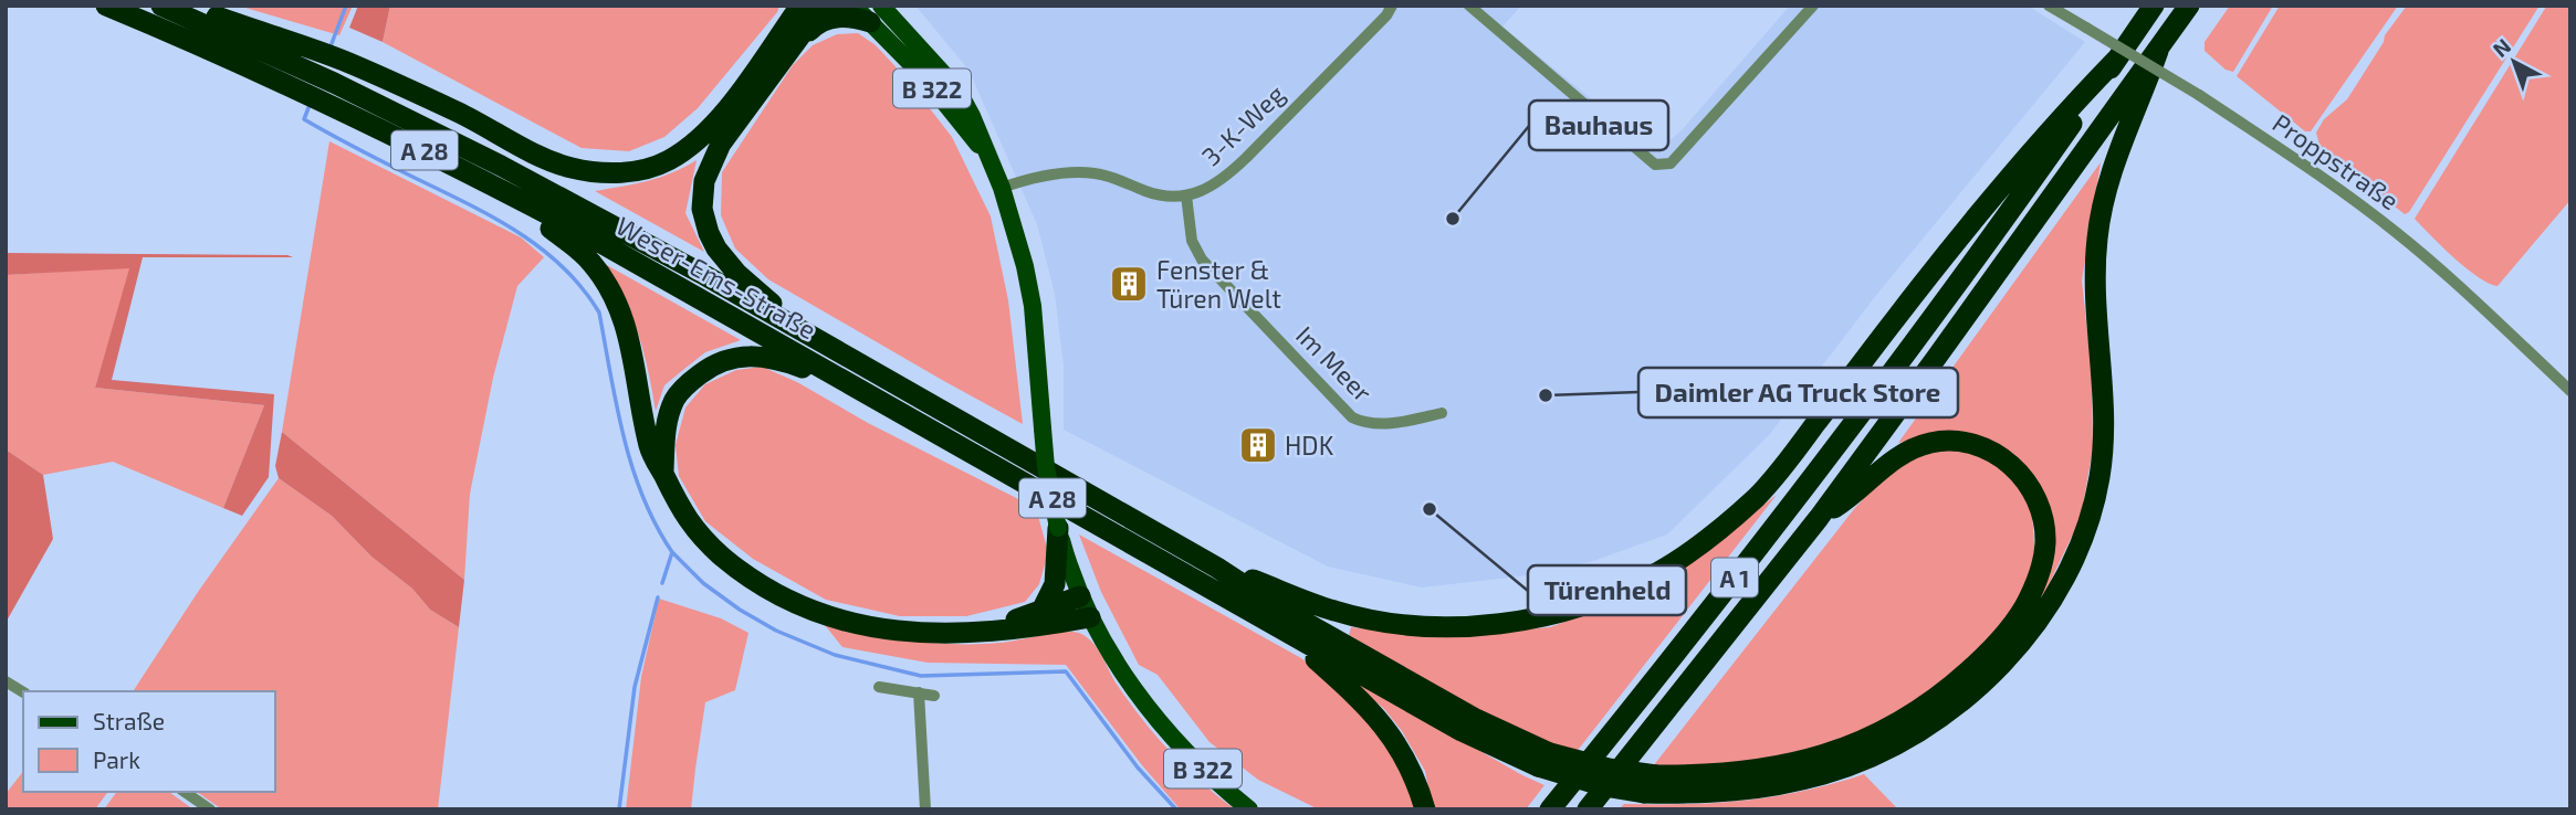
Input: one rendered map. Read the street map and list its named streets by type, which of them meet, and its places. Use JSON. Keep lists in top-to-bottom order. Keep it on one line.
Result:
{"streets":{"highway":["A 28","Weser-Ems-Straße","A 1"],"main road":["B 322"],"street":["3-K-Weg","Proppstraße","Im Meer"]},"crossings":[["B 322","3-K-Weg"],["3-K-Weg","Im Meer"]],"places":{"other":["Bauhaus","Daimler AG Truck Store","Türenheld"],"building":["Fenster & Türen Welt","HDK"]},"legend":["Straße","Park"],"north":"top left"}
